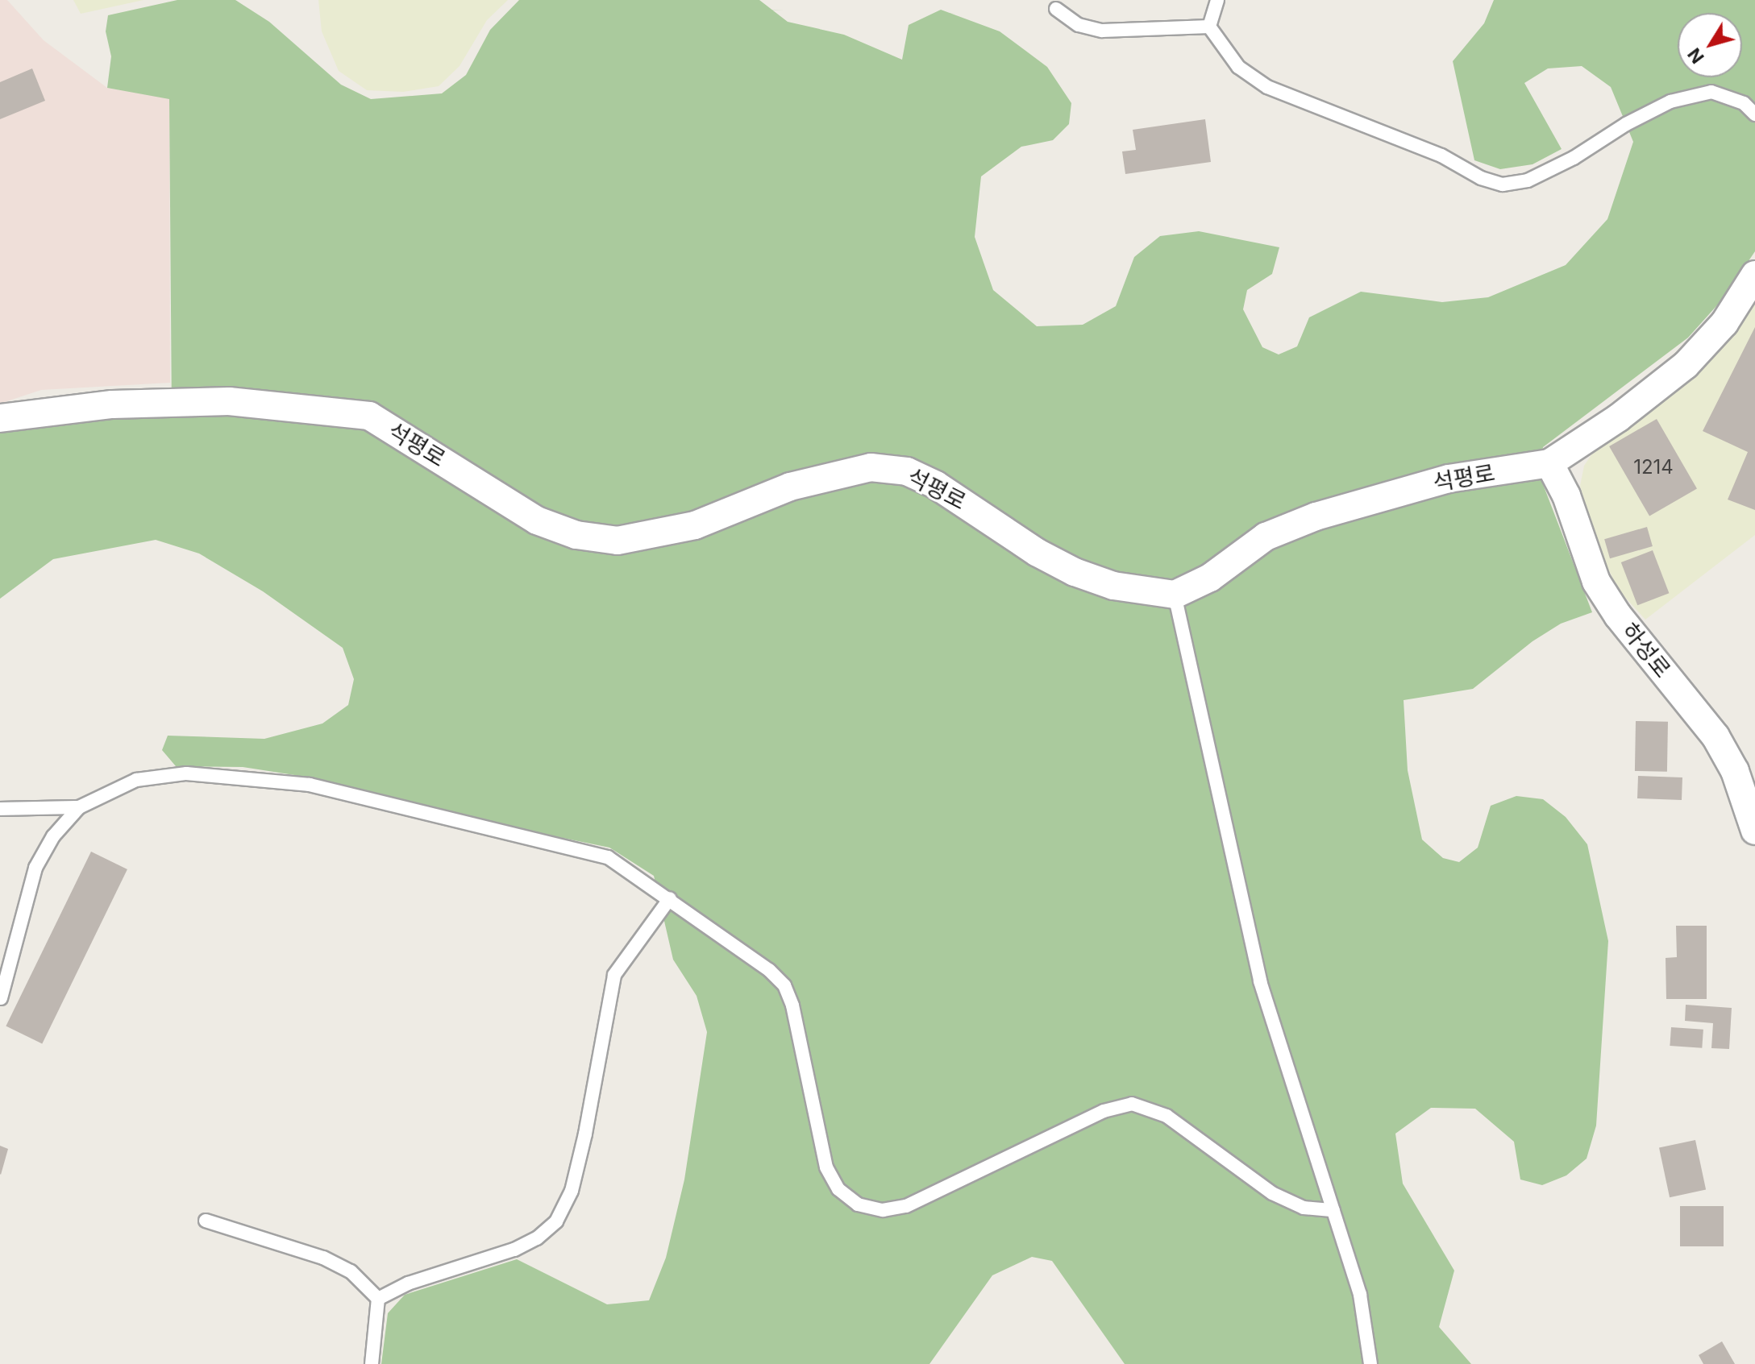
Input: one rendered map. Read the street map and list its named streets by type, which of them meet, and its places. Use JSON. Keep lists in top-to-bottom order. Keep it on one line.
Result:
{"streets":{"street":["석평로","하성로"]},"crossings":[["석평로","하성로"]],"house_numbers":["1214"],"north":"bottom left"}
